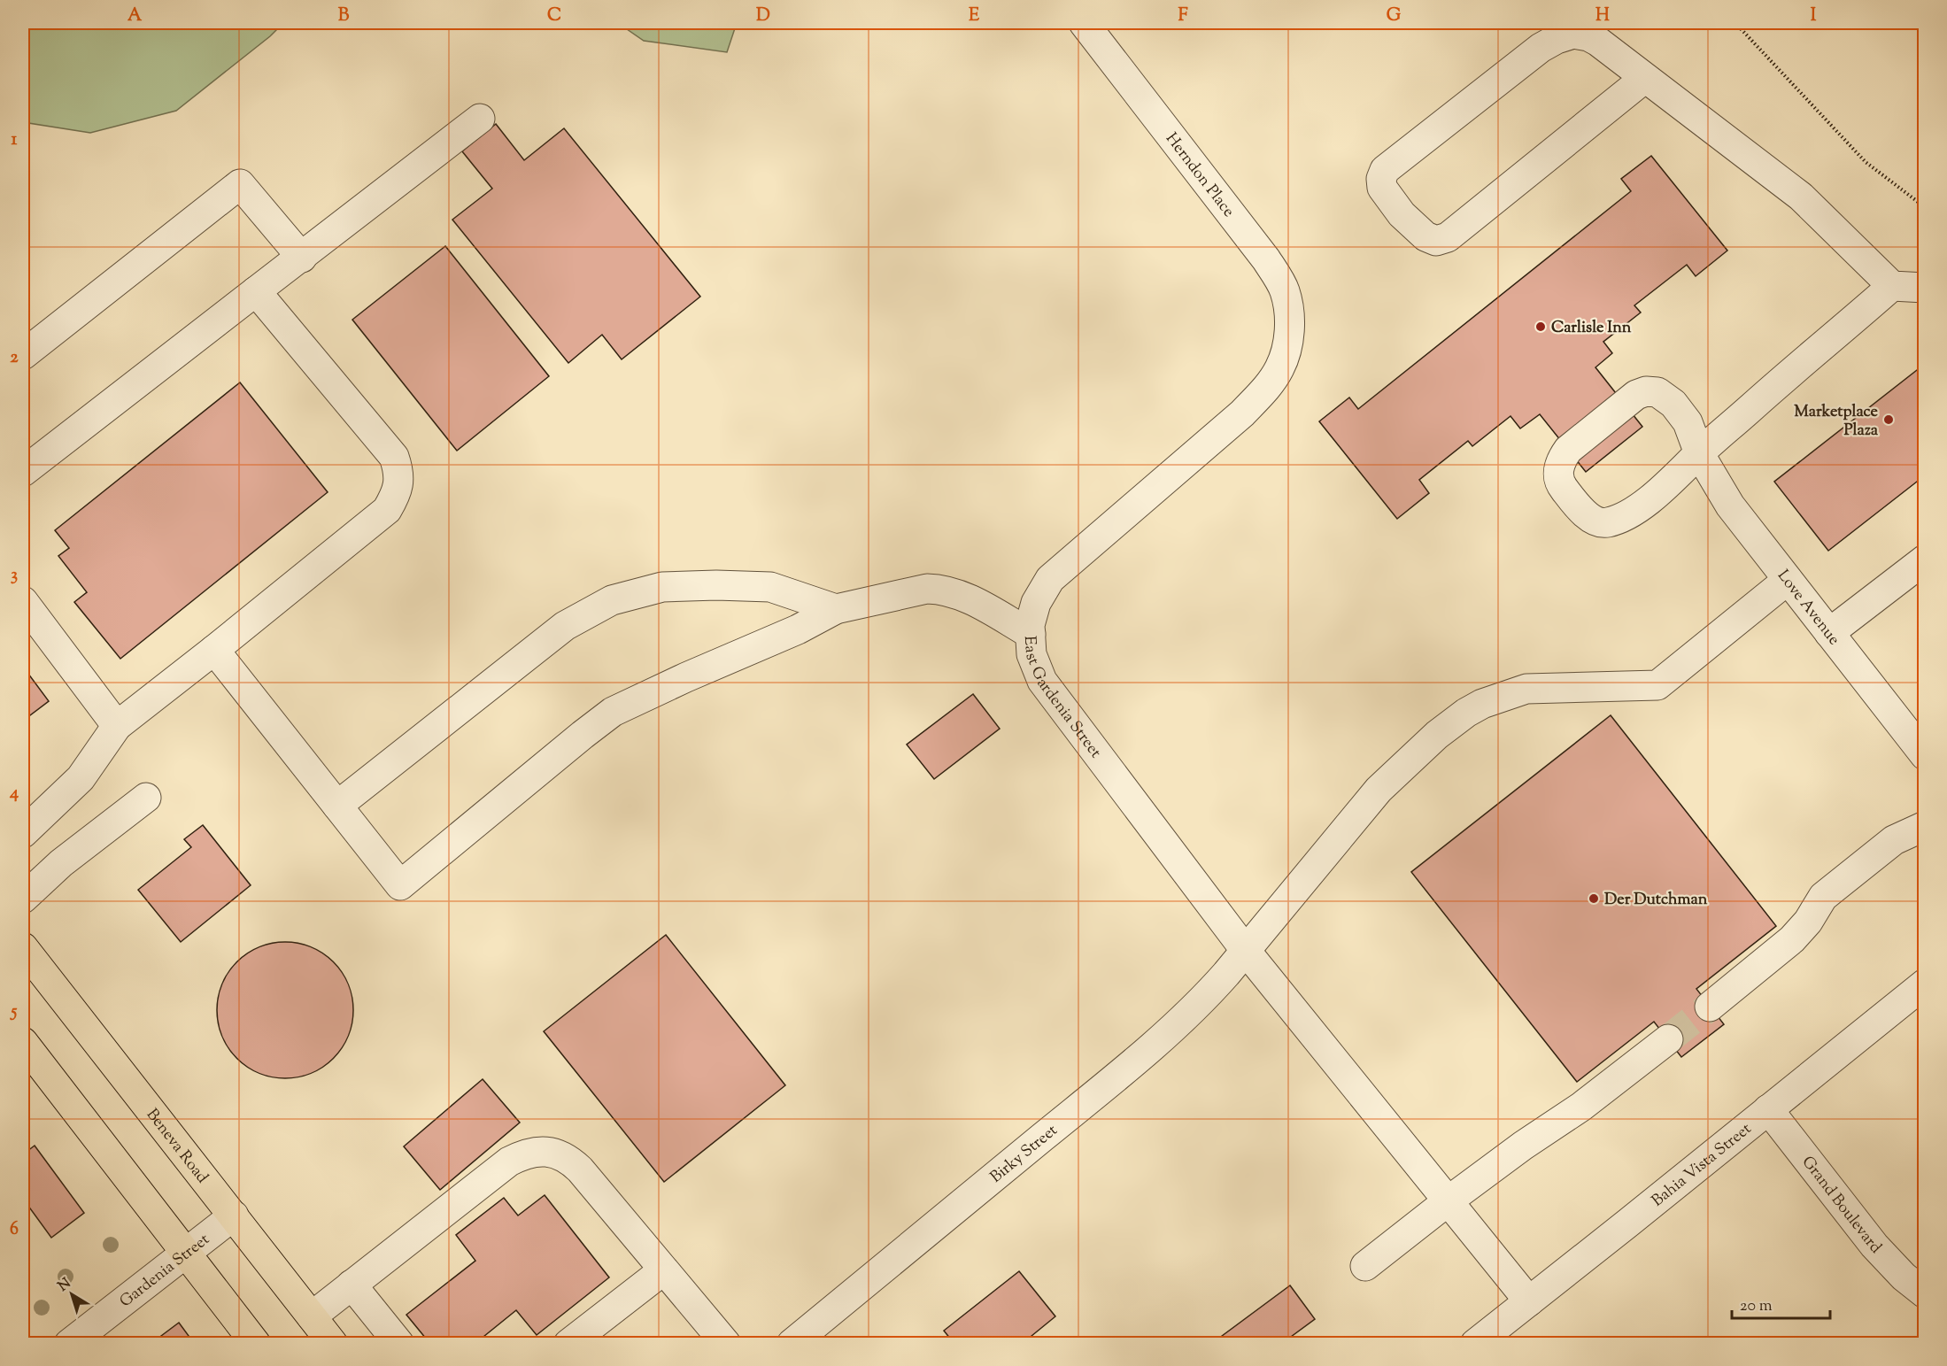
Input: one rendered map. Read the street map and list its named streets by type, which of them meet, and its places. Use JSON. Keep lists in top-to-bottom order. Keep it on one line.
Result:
{"streets":{"main road":["Beneva Road"],"street":["Herndon Place","Love Avenue","East Gardenia Street","Birky Street","Bahia Vista Street","Grand Boulevard","Gardenia Street"]},"crossings":[["Herndon Place","East Gardenia Street"],["Love Avenue","Birky Street"],["East Gardenia Street","Birky Street"],["East Gardenia Street","Bahia Vista Street"],["Beneva Road","Gardenia Street"],["Bahia Vista Street","Grand Boulevard"]],"places":["Carlisle Inn","Marketplace Plaza","Der Dutchman"],"scale_bar":"20 m","north":"top left","grid":{"columns":["A","B","C","D","E","F","G","H","I"],"rows":["1","2","3","4","5","6"]}}
